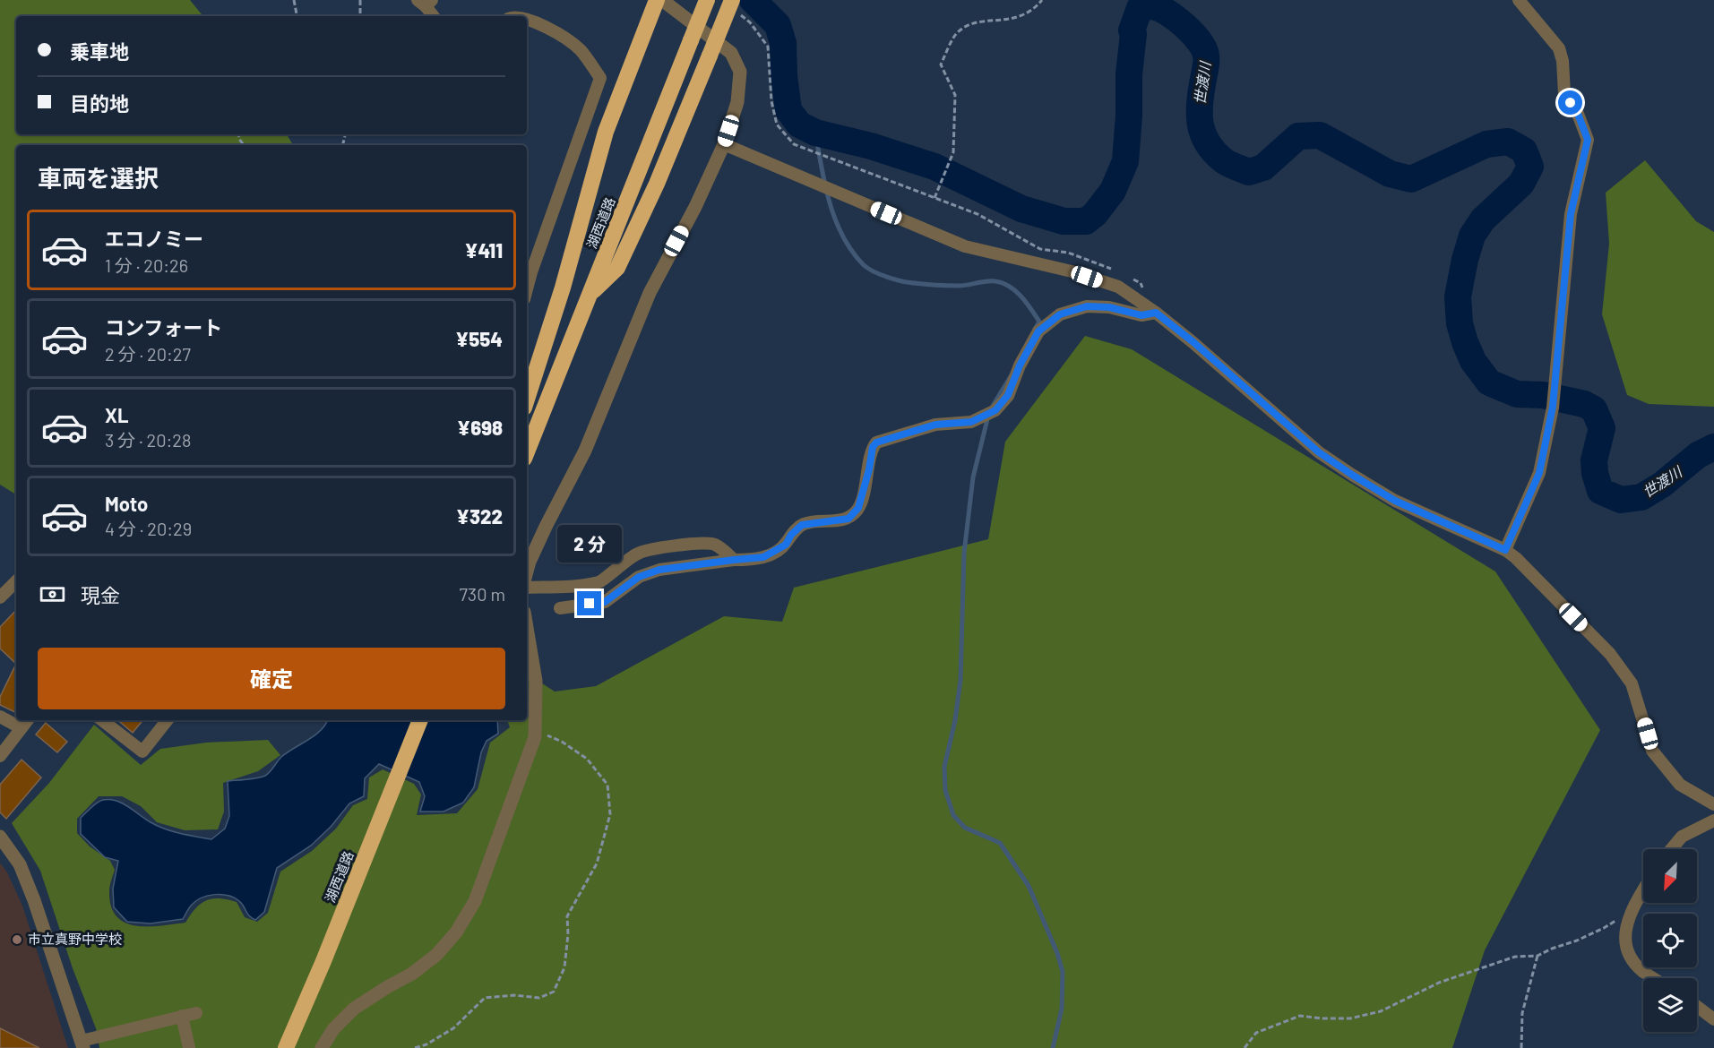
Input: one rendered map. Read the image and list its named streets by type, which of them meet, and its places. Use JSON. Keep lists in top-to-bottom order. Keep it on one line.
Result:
{"streets":{"highway":["湖西道路"]},"water":["世渡川"],"places":["市立真野中学校"],"north":"bottom left","page":{"banner":["乗車地","目的地"],"heading":"車両を選択","list":[{"name":"エコノミー","note":"1 分 · 20:26","value":"¥411"},{"name":"コンフォート","note":"2 分 · 20:27","value":"¥554"},{"name":"XL","note":"3 分 · 20:28","value":"¥698"},{"name":"Moto","note":"4 分 · 20:29","value":"¥322"}],"bubble":"2 分","pay":["現金","730 m"],"buttons":"確定"}}
